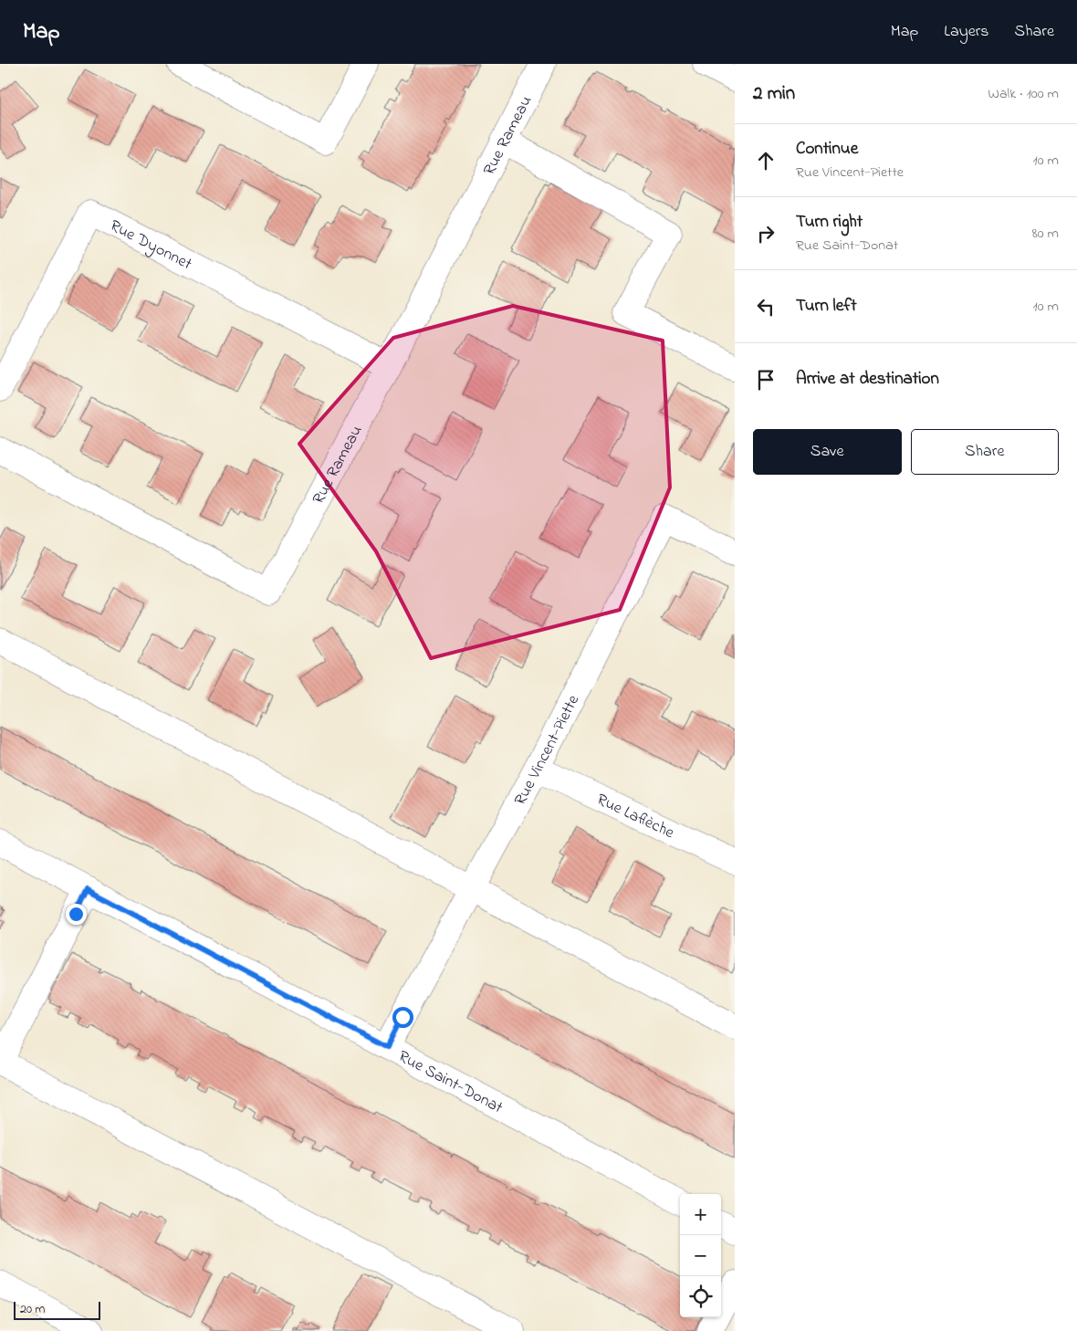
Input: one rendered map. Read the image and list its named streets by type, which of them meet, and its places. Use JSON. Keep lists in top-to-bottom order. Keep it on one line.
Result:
{"streets":{"street":["Rue Rameau","Rue Dyonnet","Rue Vincent-Piette","Rue Laflèche","Rue Saint-Donat"]},"crossings":[["Rue Rameau","Rue Dyonnet"],["Rue Vincent-Piette","Rue Laflèche"],["Rue Vincent-Piette","Rue Saint-Donat"]],"scale_bar":"20 m","page":{"header":"Map","nav":["Map","Layers","Share"],"heading":["2 min","Walk · 100 m"],"list":[["Continue","Rue Vincent-Piette","10 m"],["Turn right","Rue Saint-Donat","80 m"],["Turn left","10 m"],"Arrive at destination"],"buttons":["Save","Share"],"map_buttons":["+","−"],"scale":"20 m"}}
